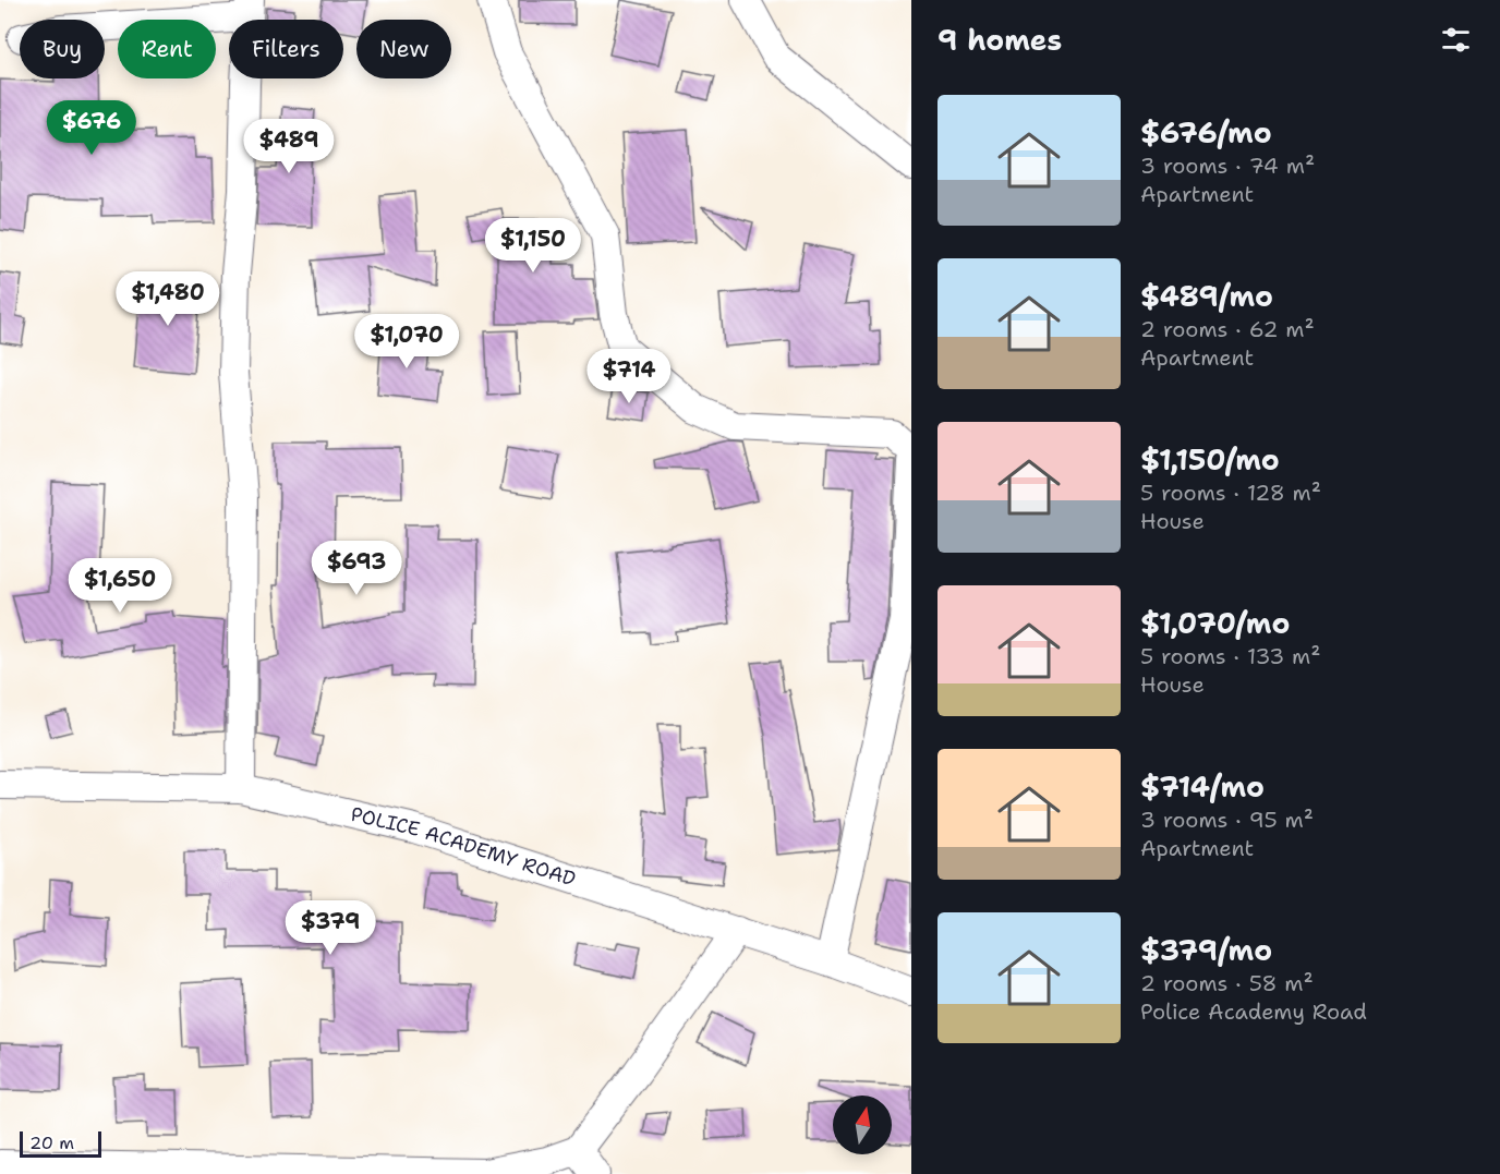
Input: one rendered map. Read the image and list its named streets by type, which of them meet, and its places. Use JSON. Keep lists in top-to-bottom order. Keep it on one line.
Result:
{"streets":{"street":["POLICE ACADEMY ROAD"]},"scale_bar":"20 m","north":"top","page":{"heading":"9 homes","chip":["Buy","Rent","Filters","New"],"list":[{"name":"$676/mo","note":"3 rooms · 74 m² · Apartment"},{"name":"$489/mo","note":"2 rooms · 62 m² · Apartment"},{"name":"$1,150/mo","note":"5 rooms · 128 m² · House"},{"name":"$1,070/mo","note":"5 rooms · 133 m² · House"},{"name":"$714/mo","note":"3 rooms · 95 m² · Apartment"},{"name":"$379/mo","note":"2 rooms · 58 m² · Police Academy Road"}],"price":["$676","$489","$1,150","$1,480","$1,070","$714","$693","$1,650","$379"],"scale":"20 m"}}
